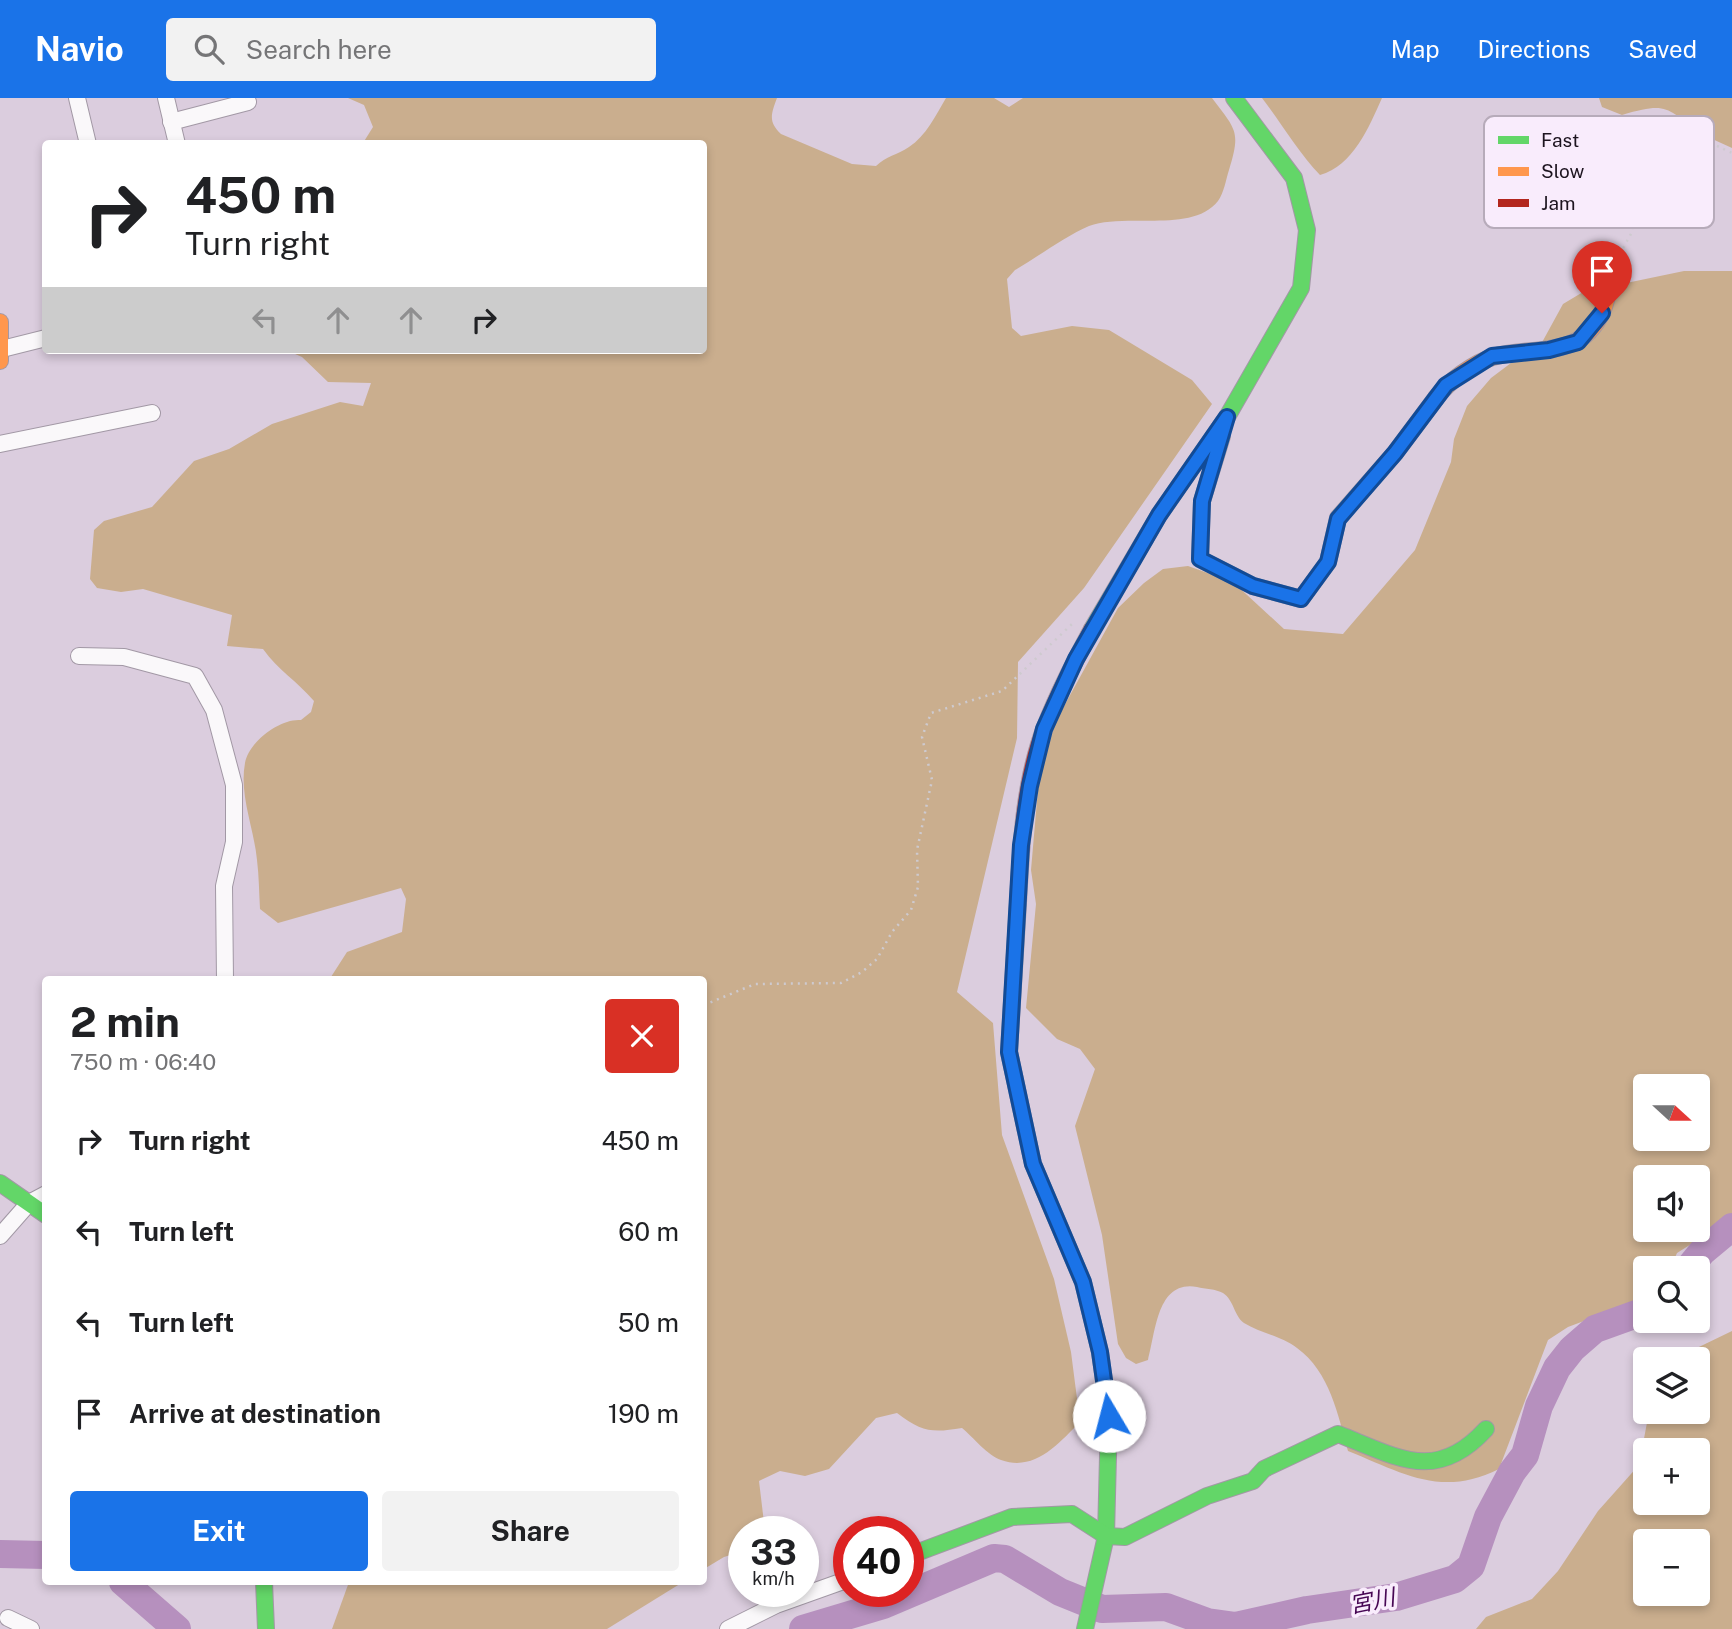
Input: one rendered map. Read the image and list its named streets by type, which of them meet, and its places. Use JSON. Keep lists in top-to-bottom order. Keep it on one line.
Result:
{"water":["宮川"],"legend":["Fast","Slow","Jam"],"north":"right","page":{"header":"Navio","search":"Search here","nav":["Map","Directions","Saved"],"turn":["450 m","Turn right"],"heading":["2 min","750 m · 06:40"],"map_buttons":["+","−"],"list":[{"name":"Turn right","value":"450 m"},{"name":"Turn left","value":"60 m"},{"name":"Turn left","value":"50 m"},{"name":"Arrive at destination","value":"190 m"}],"buttons":["Exit","Share"],"speed":"33 km/h","limit":"40"}}
